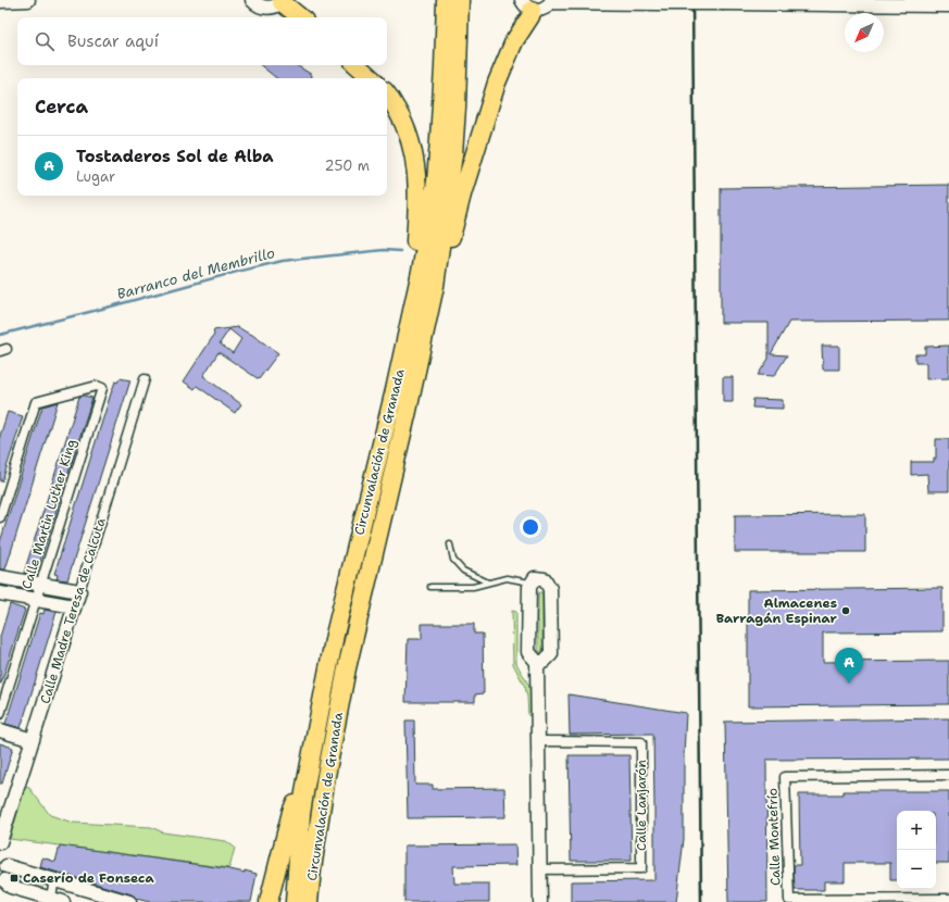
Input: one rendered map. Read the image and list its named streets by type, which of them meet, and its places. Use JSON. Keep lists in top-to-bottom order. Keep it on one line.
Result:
{"streets":{"highway":["Circunvalación de Granada"],"street":["Calle Martin Luther King","Calle Madre Teresa de Calcuta","Calle Lanjarón","Calle Montefrío"]},"water":["Barranco del Membrillo"],"places":{"other":["Almacenes Barragán Espinar"],"transit":["Caserío de Fonseca"]},"north":"bottom left","page":{"search":"Buscar aquí","heading":"Cerca","list":[{"mark":"A","name":"Tostaderos Sol de Alba","note":"Lugar","value":"250 m"}],"pins":"A","map_buttons":["+","−"]}}
